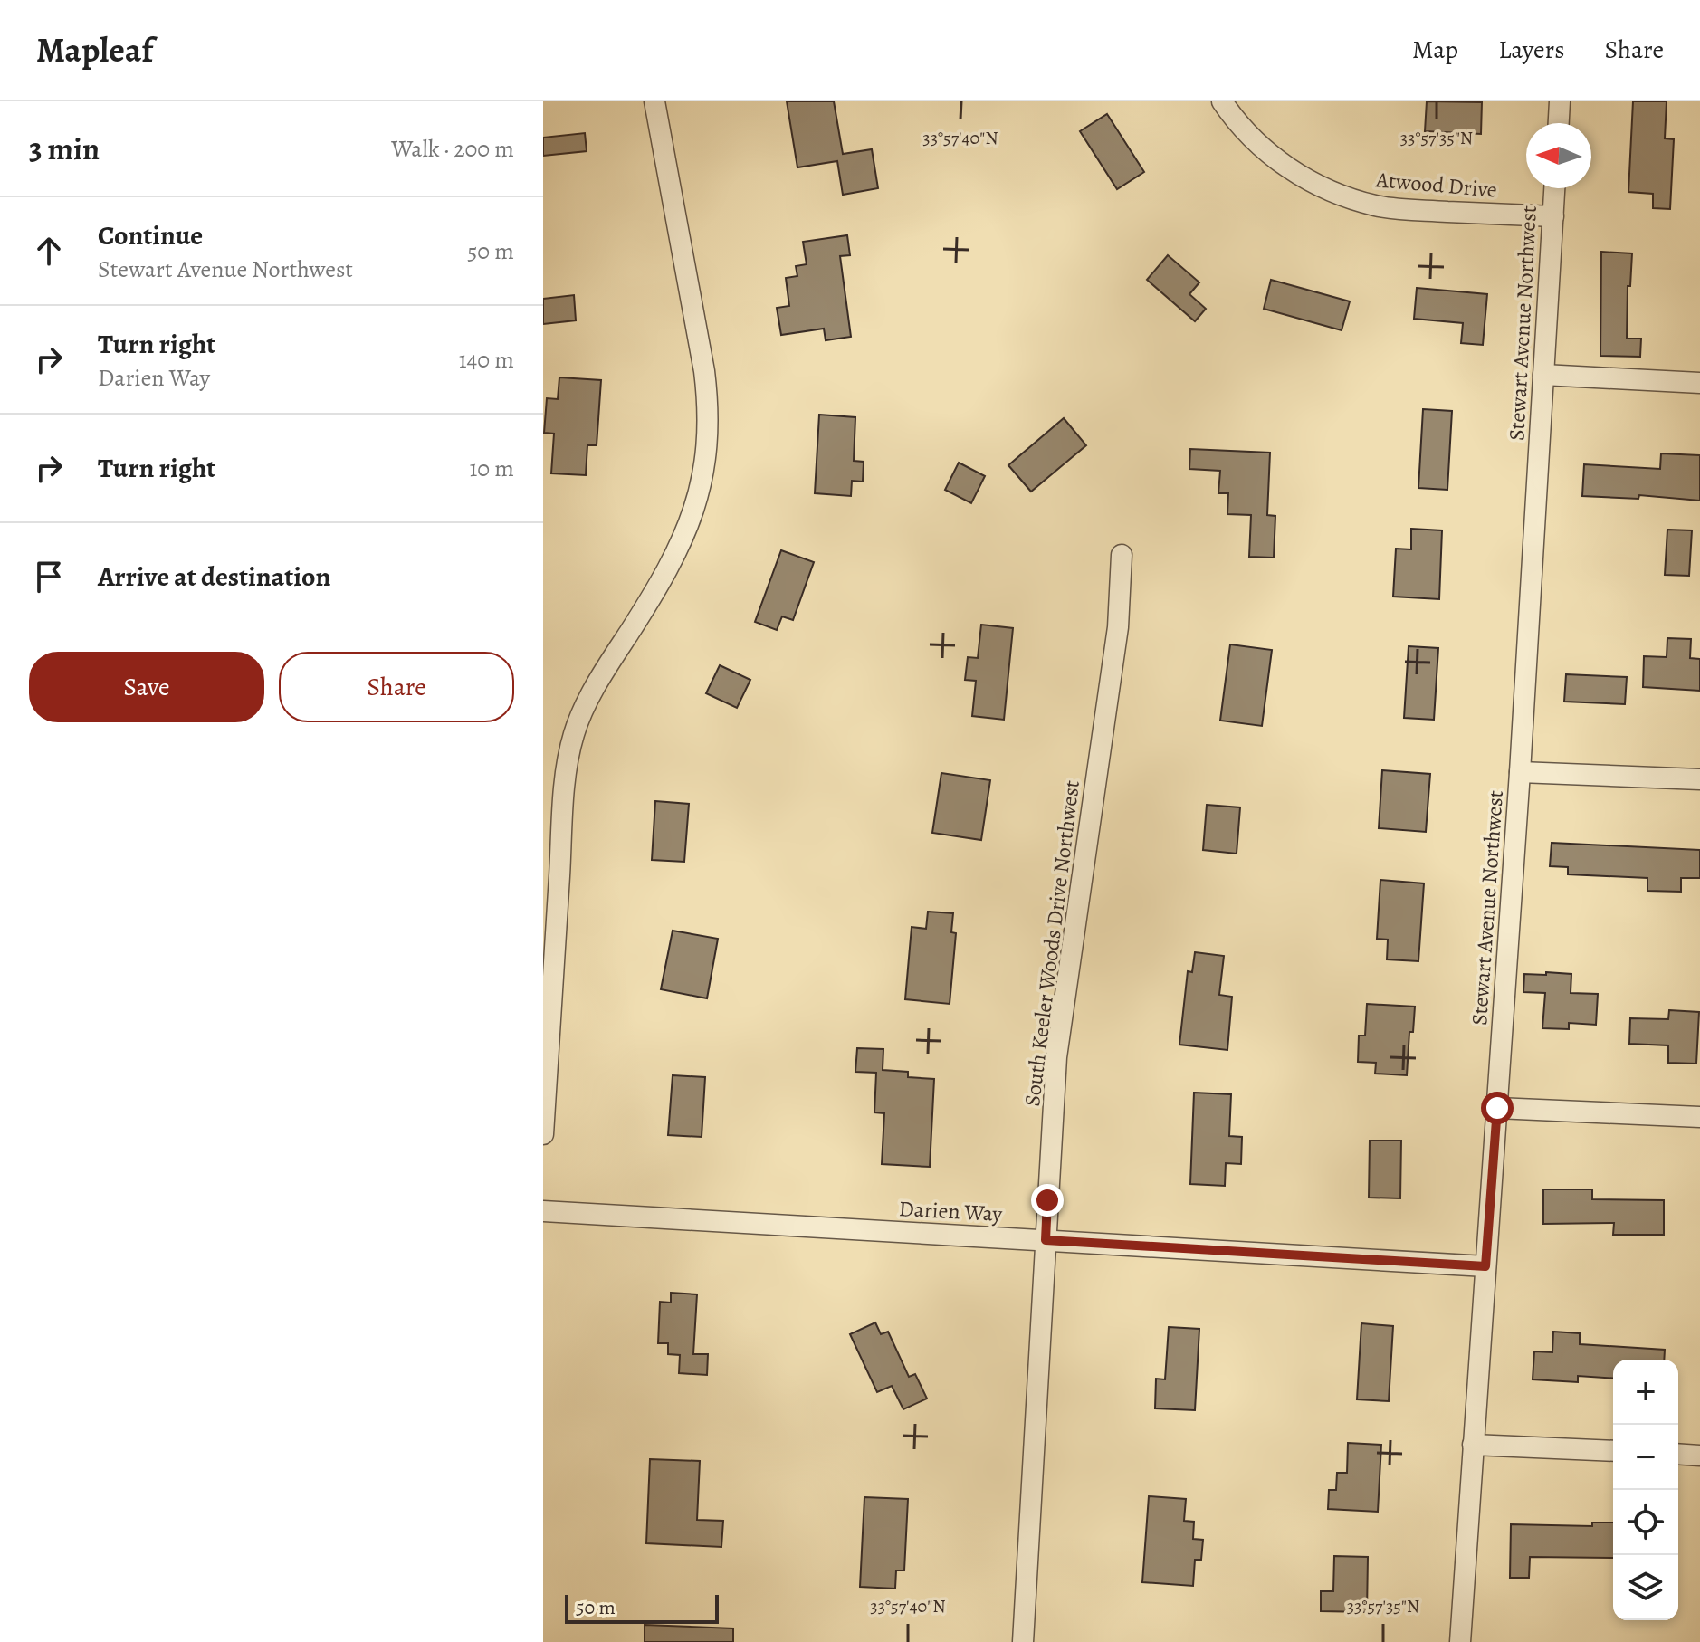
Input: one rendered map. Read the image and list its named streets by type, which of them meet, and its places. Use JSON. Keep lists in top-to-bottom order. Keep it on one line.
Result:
{"streets":{"street":["Atwood Drive","Stewart Avenue Northwest","South Keeler Woods Drive Northwest","Darien Way"]},"crossings":[["Atwood Drive","Stewart Avenue Northwest"],["Stewart Avenue Northwest","Darien Way"],["South Keeler Woods Drive Northwest","Darien Way"]],"scale_bar":"50 m","north":"left","page":{"header":"Mapleaf","nav":["Map","Layers","Share"],"heading":["3 min","Walk · 200 m"],"list":[["Continue","Stewart Avenue Northwest","50 m"],["Turn right","Darien Way","140 m"],["Turn right","10 m"],"Arrive at destination"],"buttons":["Save","Share"],"map_buttons":["+","−"],"scale":"50 m"},"coordinates":["33°57'40\"N","33°57'35\"N"]}
